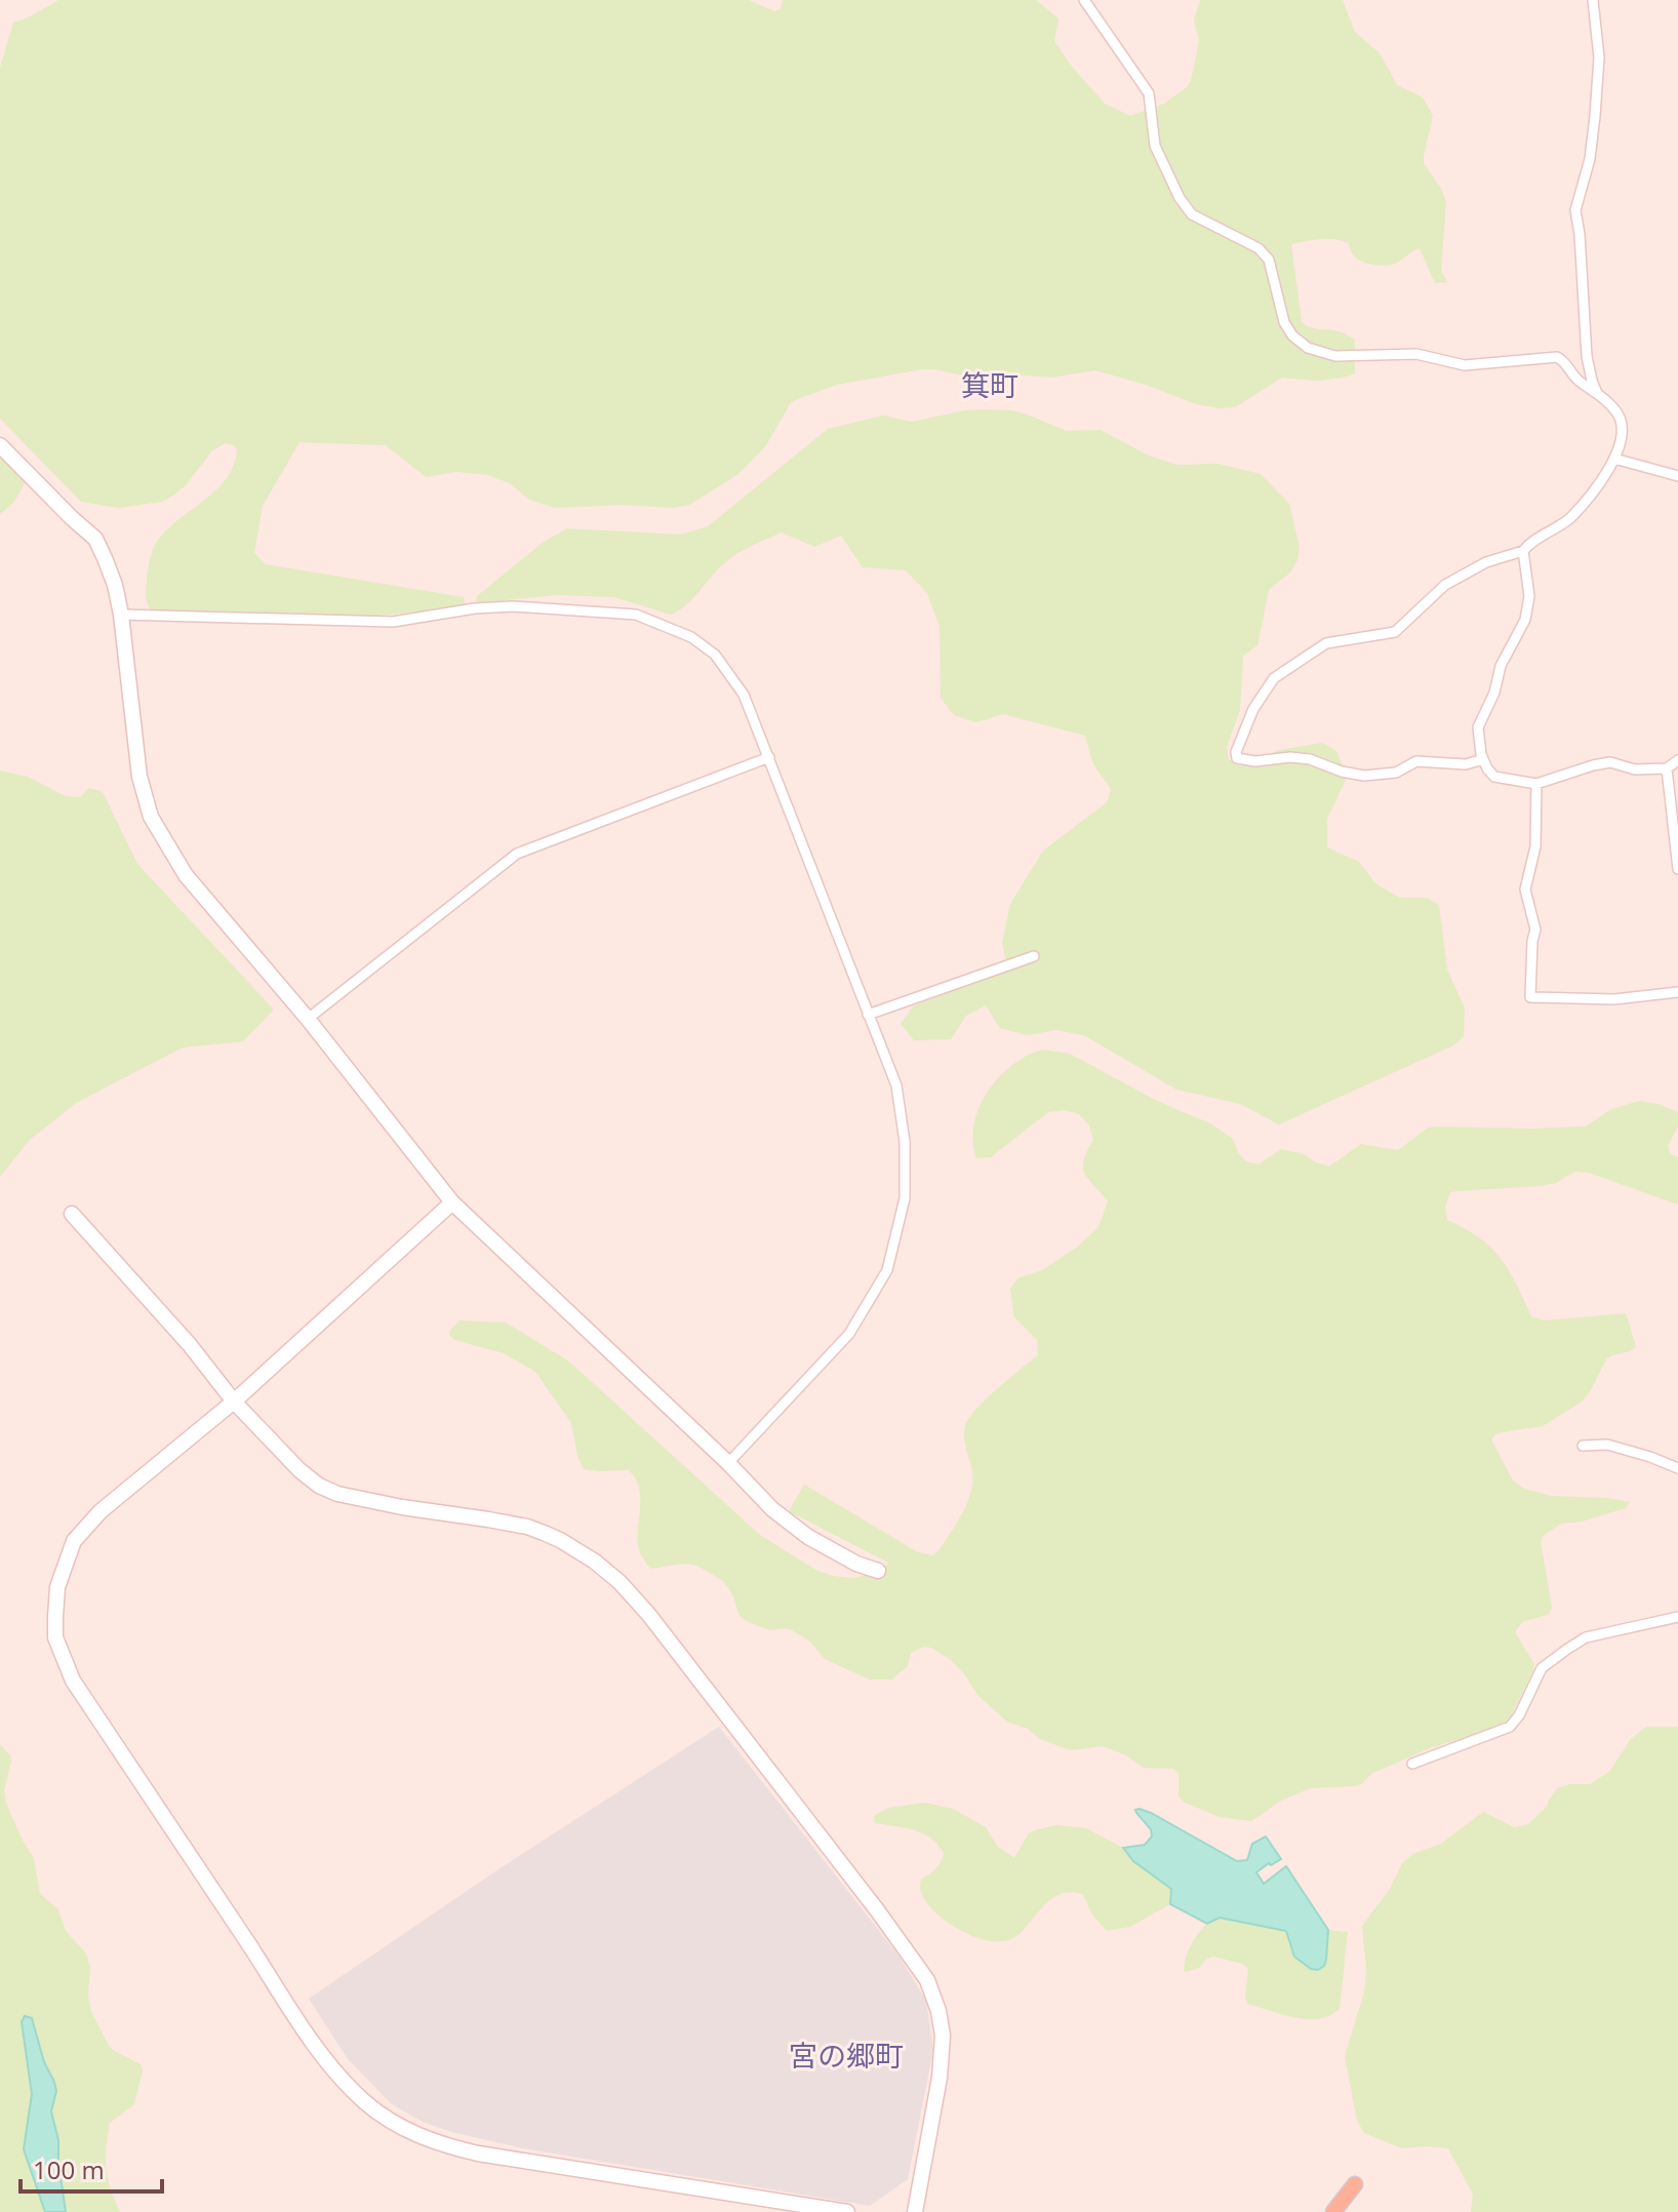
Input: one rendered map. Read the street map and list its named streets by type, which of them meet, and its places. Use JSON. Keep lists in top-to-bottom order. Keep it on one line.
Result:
{"districts":["箕町","宮の郷町"],"scale_bar":"100 m"}
